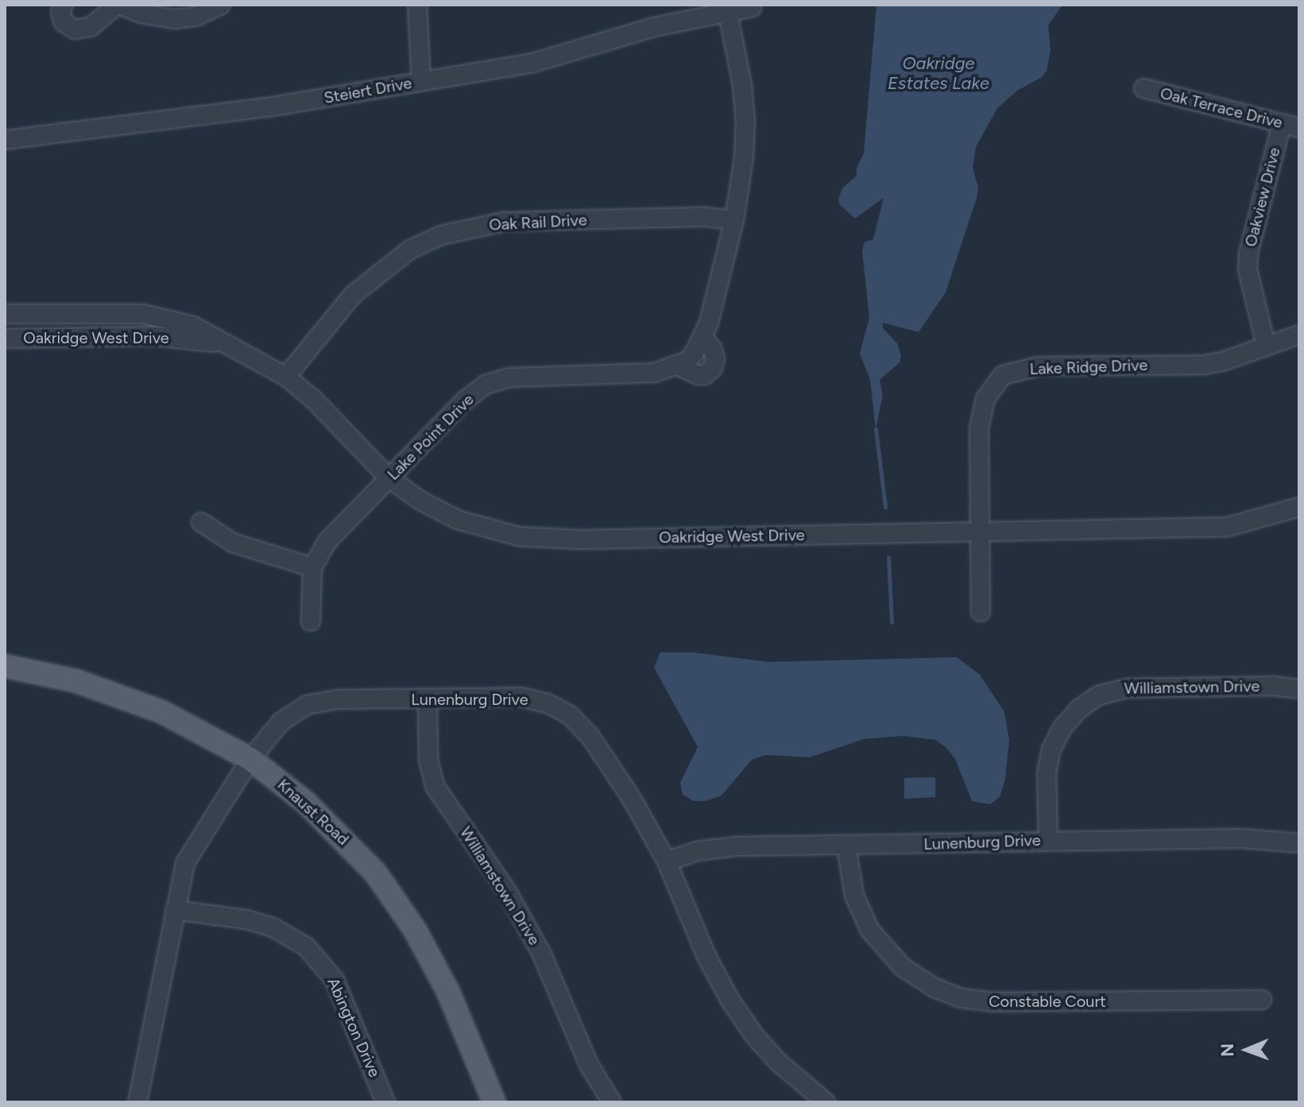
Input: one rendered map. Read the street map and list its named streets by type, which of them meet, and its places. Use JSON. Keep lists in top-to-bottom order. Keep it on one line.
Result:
{"streets":{"main road":["Knaust Road"],"street":["Steiert Drive","Oak Terrace Drive","Oakview Drive","Oak Rail Drive","Oakridge West Drive","Lake Ridge Drive","Lake Point Drive","Williamstown Drive","Lunenburg Drive","Constable Court","Abington Drive"]},"crossings":[["Steiert Drive","Lake Point Drive"],["Oak Terrace Drive","Oakview Drive"],["Oakview Drive","Lake Ridge Drive"],["Oak Rail Drive","Oakridge West Drive"],["Oak Rail Drive","Lake Point Drive"],["Oakridge West Drive","Lake Ridge Drive"],["Oakridge West Drive","Lake Point Drive"],["Williamstown Drive","Lunenburg Drive"],["Lunenburg Drive","Knaust Road"],["Lunenburg Drive","Constable Court"]],"water":["Oakridge Estates Lake"],"north":"left"}
